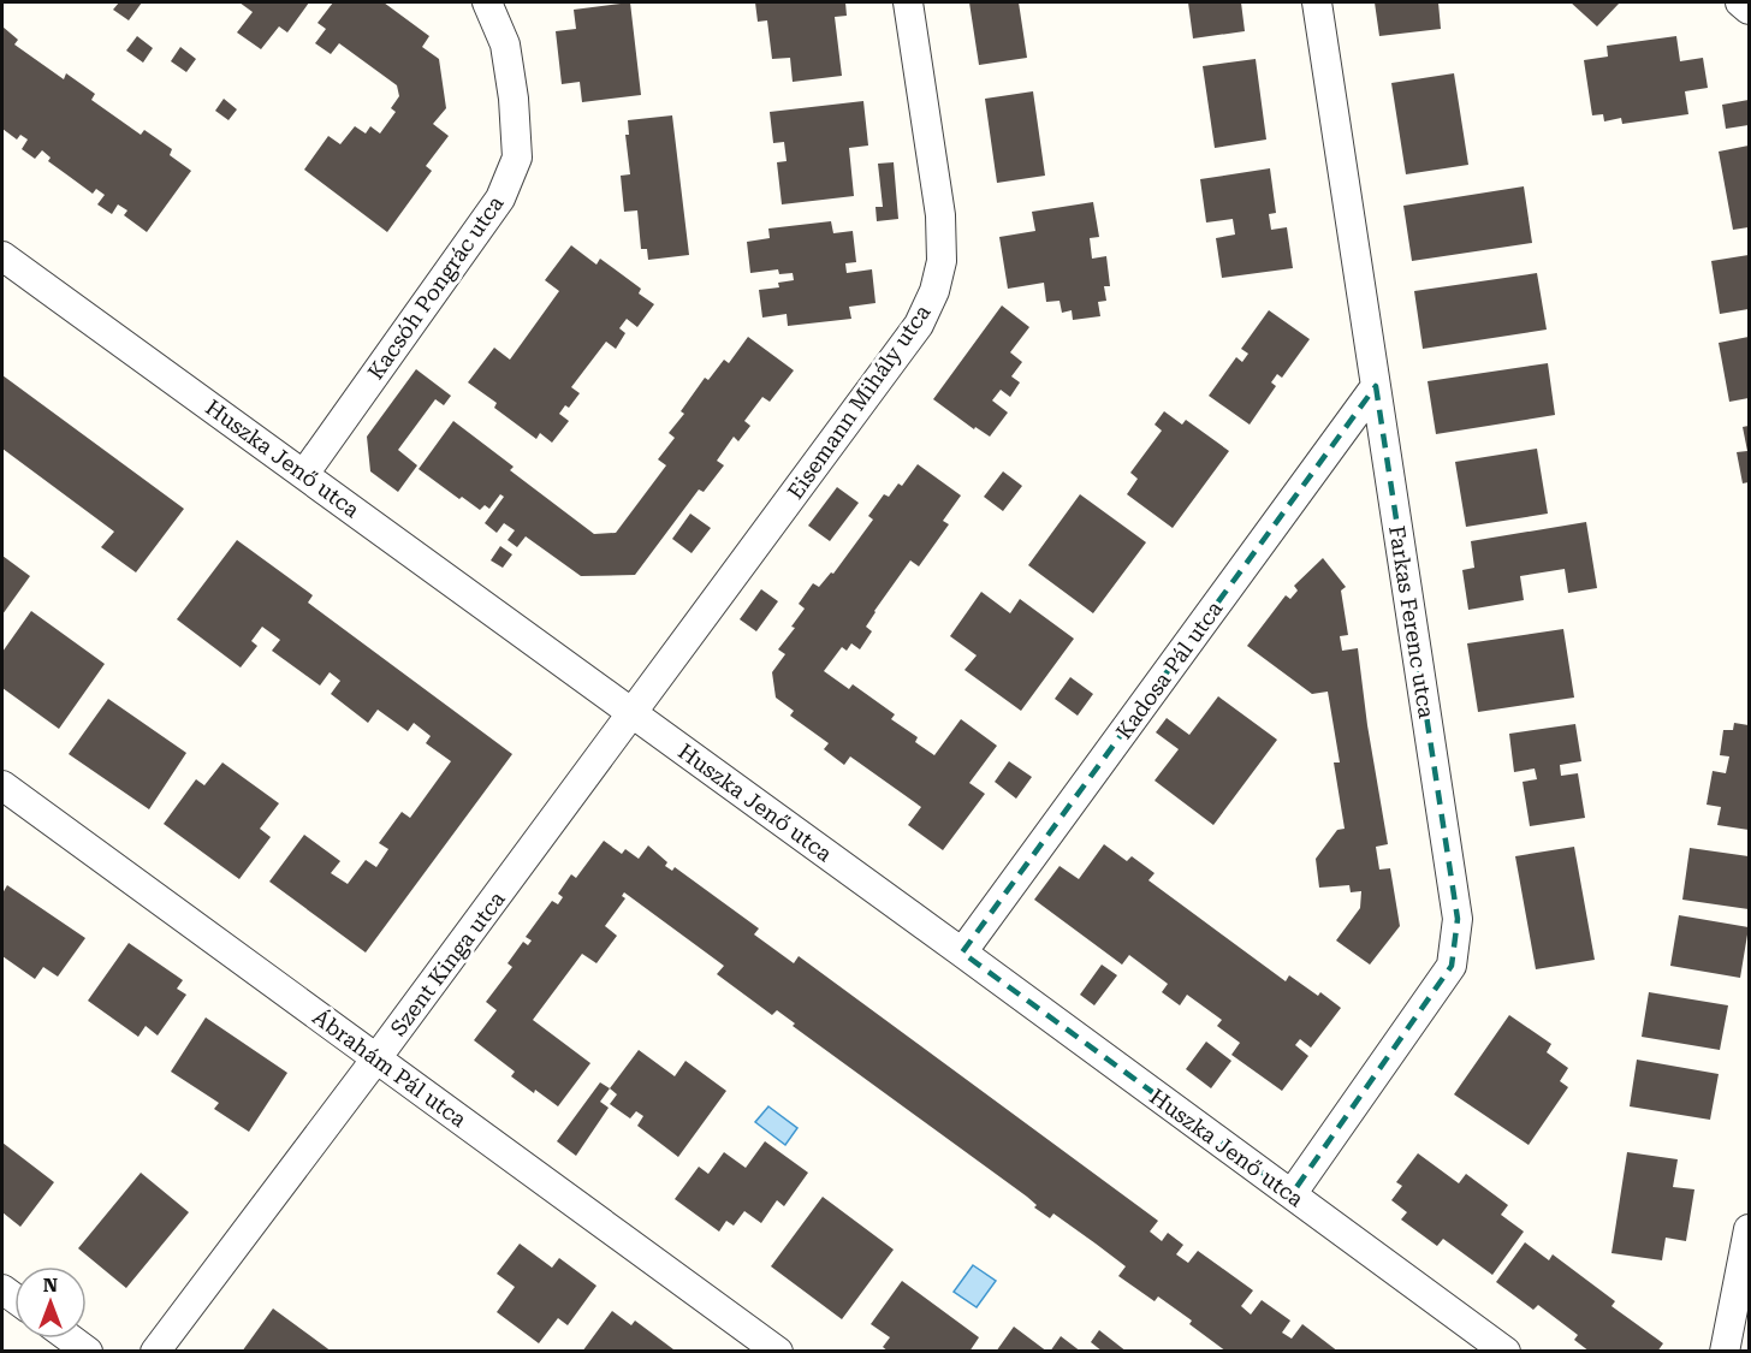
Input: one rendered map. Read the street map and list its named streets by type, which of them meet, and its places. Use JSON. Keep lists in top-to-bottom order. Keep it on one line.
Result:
{"streets":{"street":["Kacsóh Pongrác utca","Eisemann Mihály utca","Huszka Jenő utca","Farkas Ferenc utca","Kadosa Pál utca","Szent Kinga utca","Ábrahám Pál utca"]},"crossings":[["Kacsóh Pongrác utca","Huszka Jenő utca"],["Eisemann Mihály utca","Huszka Jenő utca"],["Eisemann Mihály utca","Szent Kinga utca"],["Huszka Jenő utca","Farkas Ferenc utca"],["Huszka Jenő utca","Kadosa Pál utca"],["Huszka Jenő utca","Szent Kinga utca"],["Farkas Ferenc utca","Kadosa Pál utca"],["Szent Kinga utca","Ábrahám Pál utca"]],"north":"top"}
